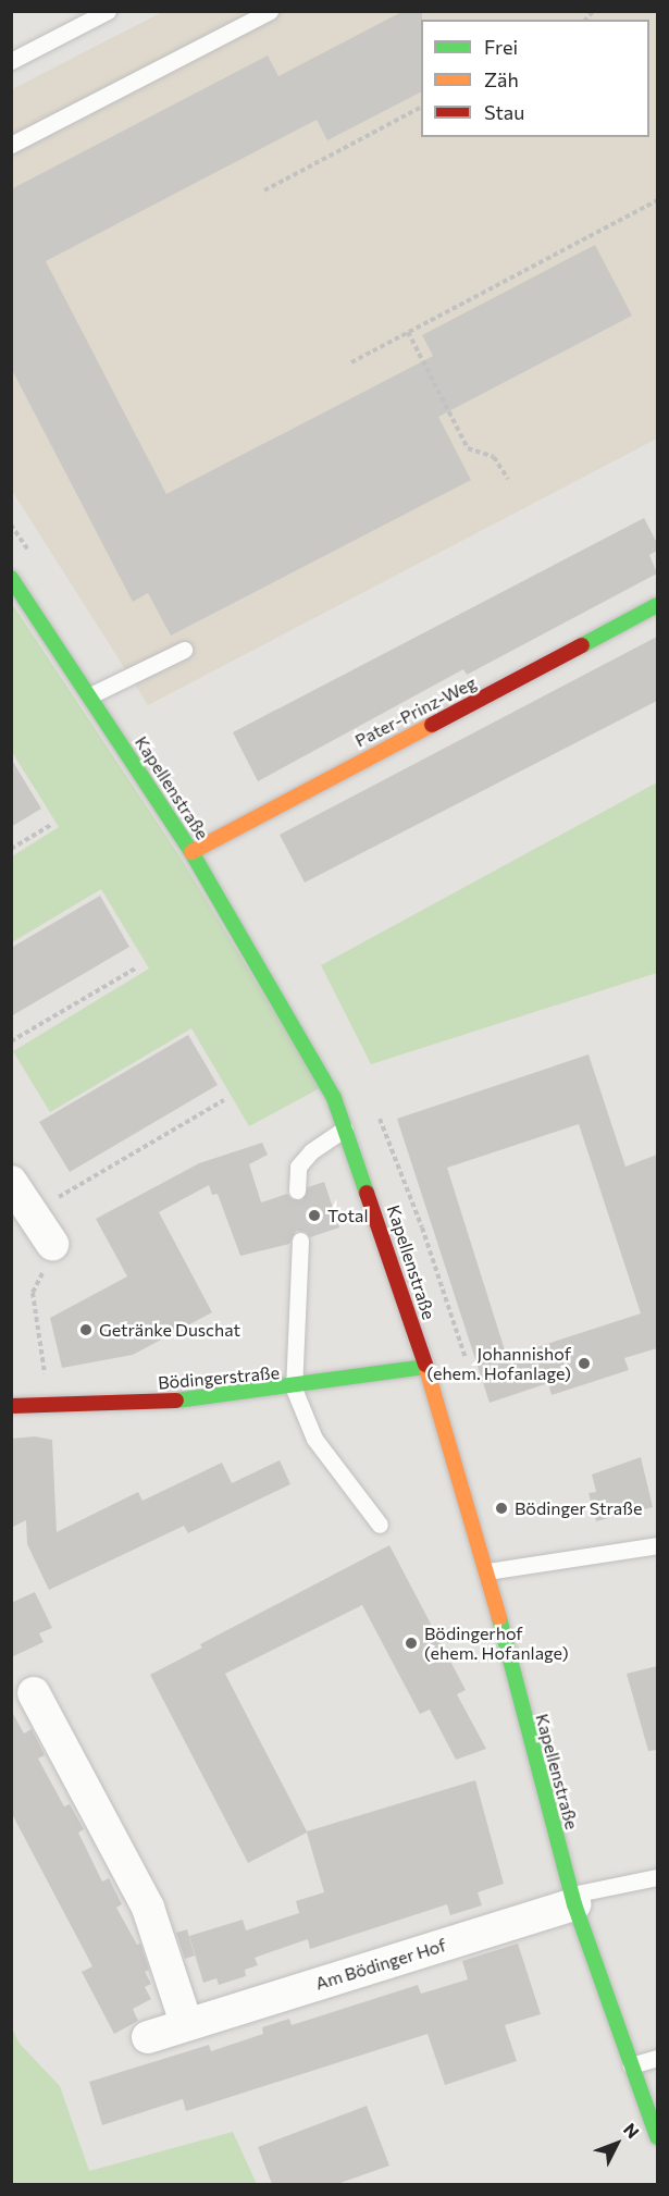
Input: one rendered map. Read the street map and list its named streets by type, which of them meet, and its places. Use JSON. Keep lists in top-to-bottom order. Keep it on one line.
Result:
{"streets":{"main road":["Pater-Prinz-Weg","Kapellenstraße","Bödingerstraße"],"street":["Am Bödinger Hof"]},"crossings":[["Pater-Prinz-Weg","Kapellenstraße"],["Kapellenstraße","Bödingerstraße"],["Kapellenstraße","Am Bödinger Hof"]],"places":["Total","Getränke Duschat","Johannishof (ehem. Hofanlage)","Bödinger Straße","Bödingerhof (ehem. Hofanlage)"],"legend":["Frei","Zäh","Stau"],"north":"top right"}
